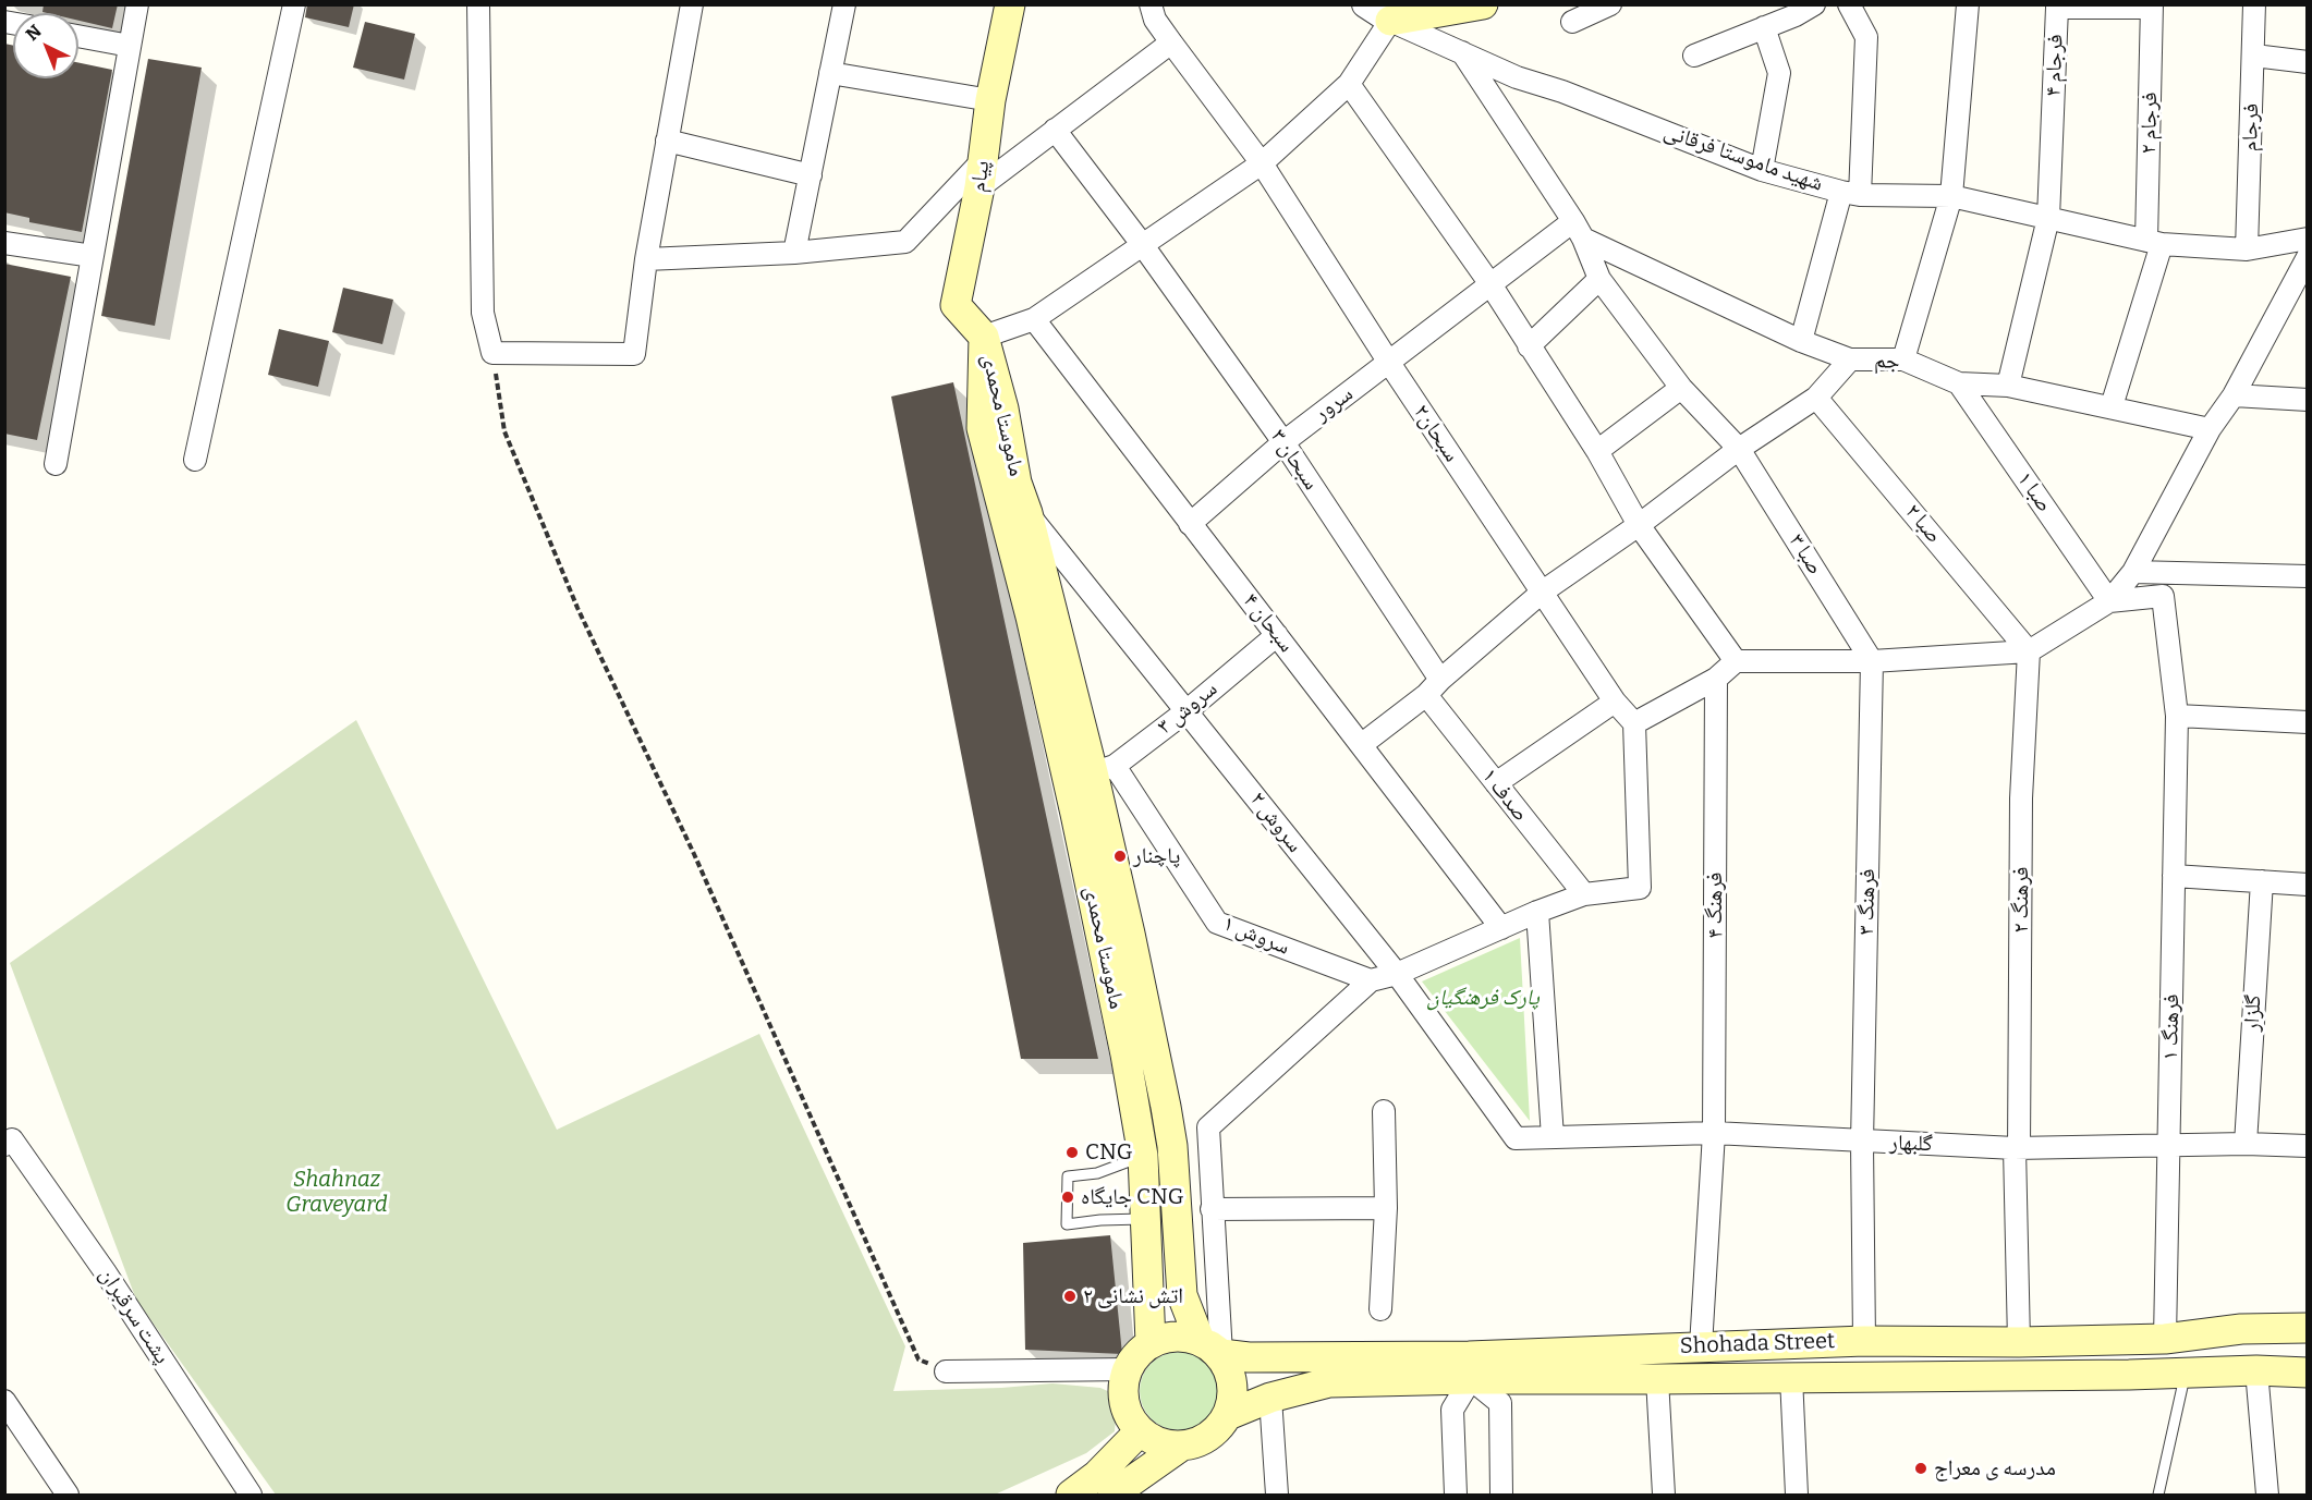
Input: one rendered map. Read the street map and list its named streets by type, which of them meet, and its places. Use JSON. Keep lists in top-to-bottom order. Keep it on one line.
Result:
{"streets":{"main road":["پیام","ماموستا محمدی","Shohada Street"],"street":["فرجام ۴","فرجام ۲","فرجام","شهید ماموستا فرقانی","جم","سرور","سبحان۲","سبحان ۳","صبا ۱","صبا ۲","صبا ۳","سبحان ۴","سروش ۳","صدف ۱","سروش ۲","فرهنگ ۲","فرهنگ ۳","فرهنگ ۴","سروش ۱","گلزار","فرهنگ ۱","گلبهار","پشت سرقبران"]},"crossings":[["فرجام ۴","فرجام ۲"],["فرجام ۴","شهید ماموستا فرقانی"],["فرجام ۲","شهید ماموستا فرقانی"],["فرجام ۲","جم"],["فرجام","شهید ماموستا فرقانی"],["شهید ماموستا فرقانی","صبا ۳"],["پیام","ماموستا محمدی"],["جم","سرور"],["جم","صبا ۱"],["جم","صبا ۳"],["سرور","سبحان۲"],["سرور","سبحان ۳"],["سرور","صبا ۳"],["سرور","سبحان ۴"],["ماموستا محمدی","سروش ۳"],["ماموستا محمدی","سروش ۲"],["ماموستا محمدی","سروش ۱"],["ماموستا محمدی","Shohada Street"],["سبحان ۳","صدف ۱"],["صبا ۱","فرهنگ ۱"],["صبا ۲","فرهنگ ۲"],["صبا ۳","فرهنگ ۳"],["سبحان ۴","سروش ۳"],["سروش ۳","سروش ۲"],["سروش ۳","سروش ۱"],["سروش ۲","گلبهار"],["فرهنگ ۲","گلبهار"],["فرهنگ ۲","Shohada Street"],["فرهنگ ۳","گلبهار"],["فرهنگ ۳","Shohada Street"],["فرهنگ ۴","گلبهار"],["فرهنگ ۴","Shohada Street"],["گلزار","گلبهار"],["فرهنگ ۱","گلبهار"],["فرهنگ ۱","Shohada Street"]],"parks":["پارک فرهنگیان","Shahnaz Graveyard"],"places":["پاچنار","CNG","جایگاه CNG","اتش نشانی ۲","مدرسه ی معراج"],"north":"top left"}
